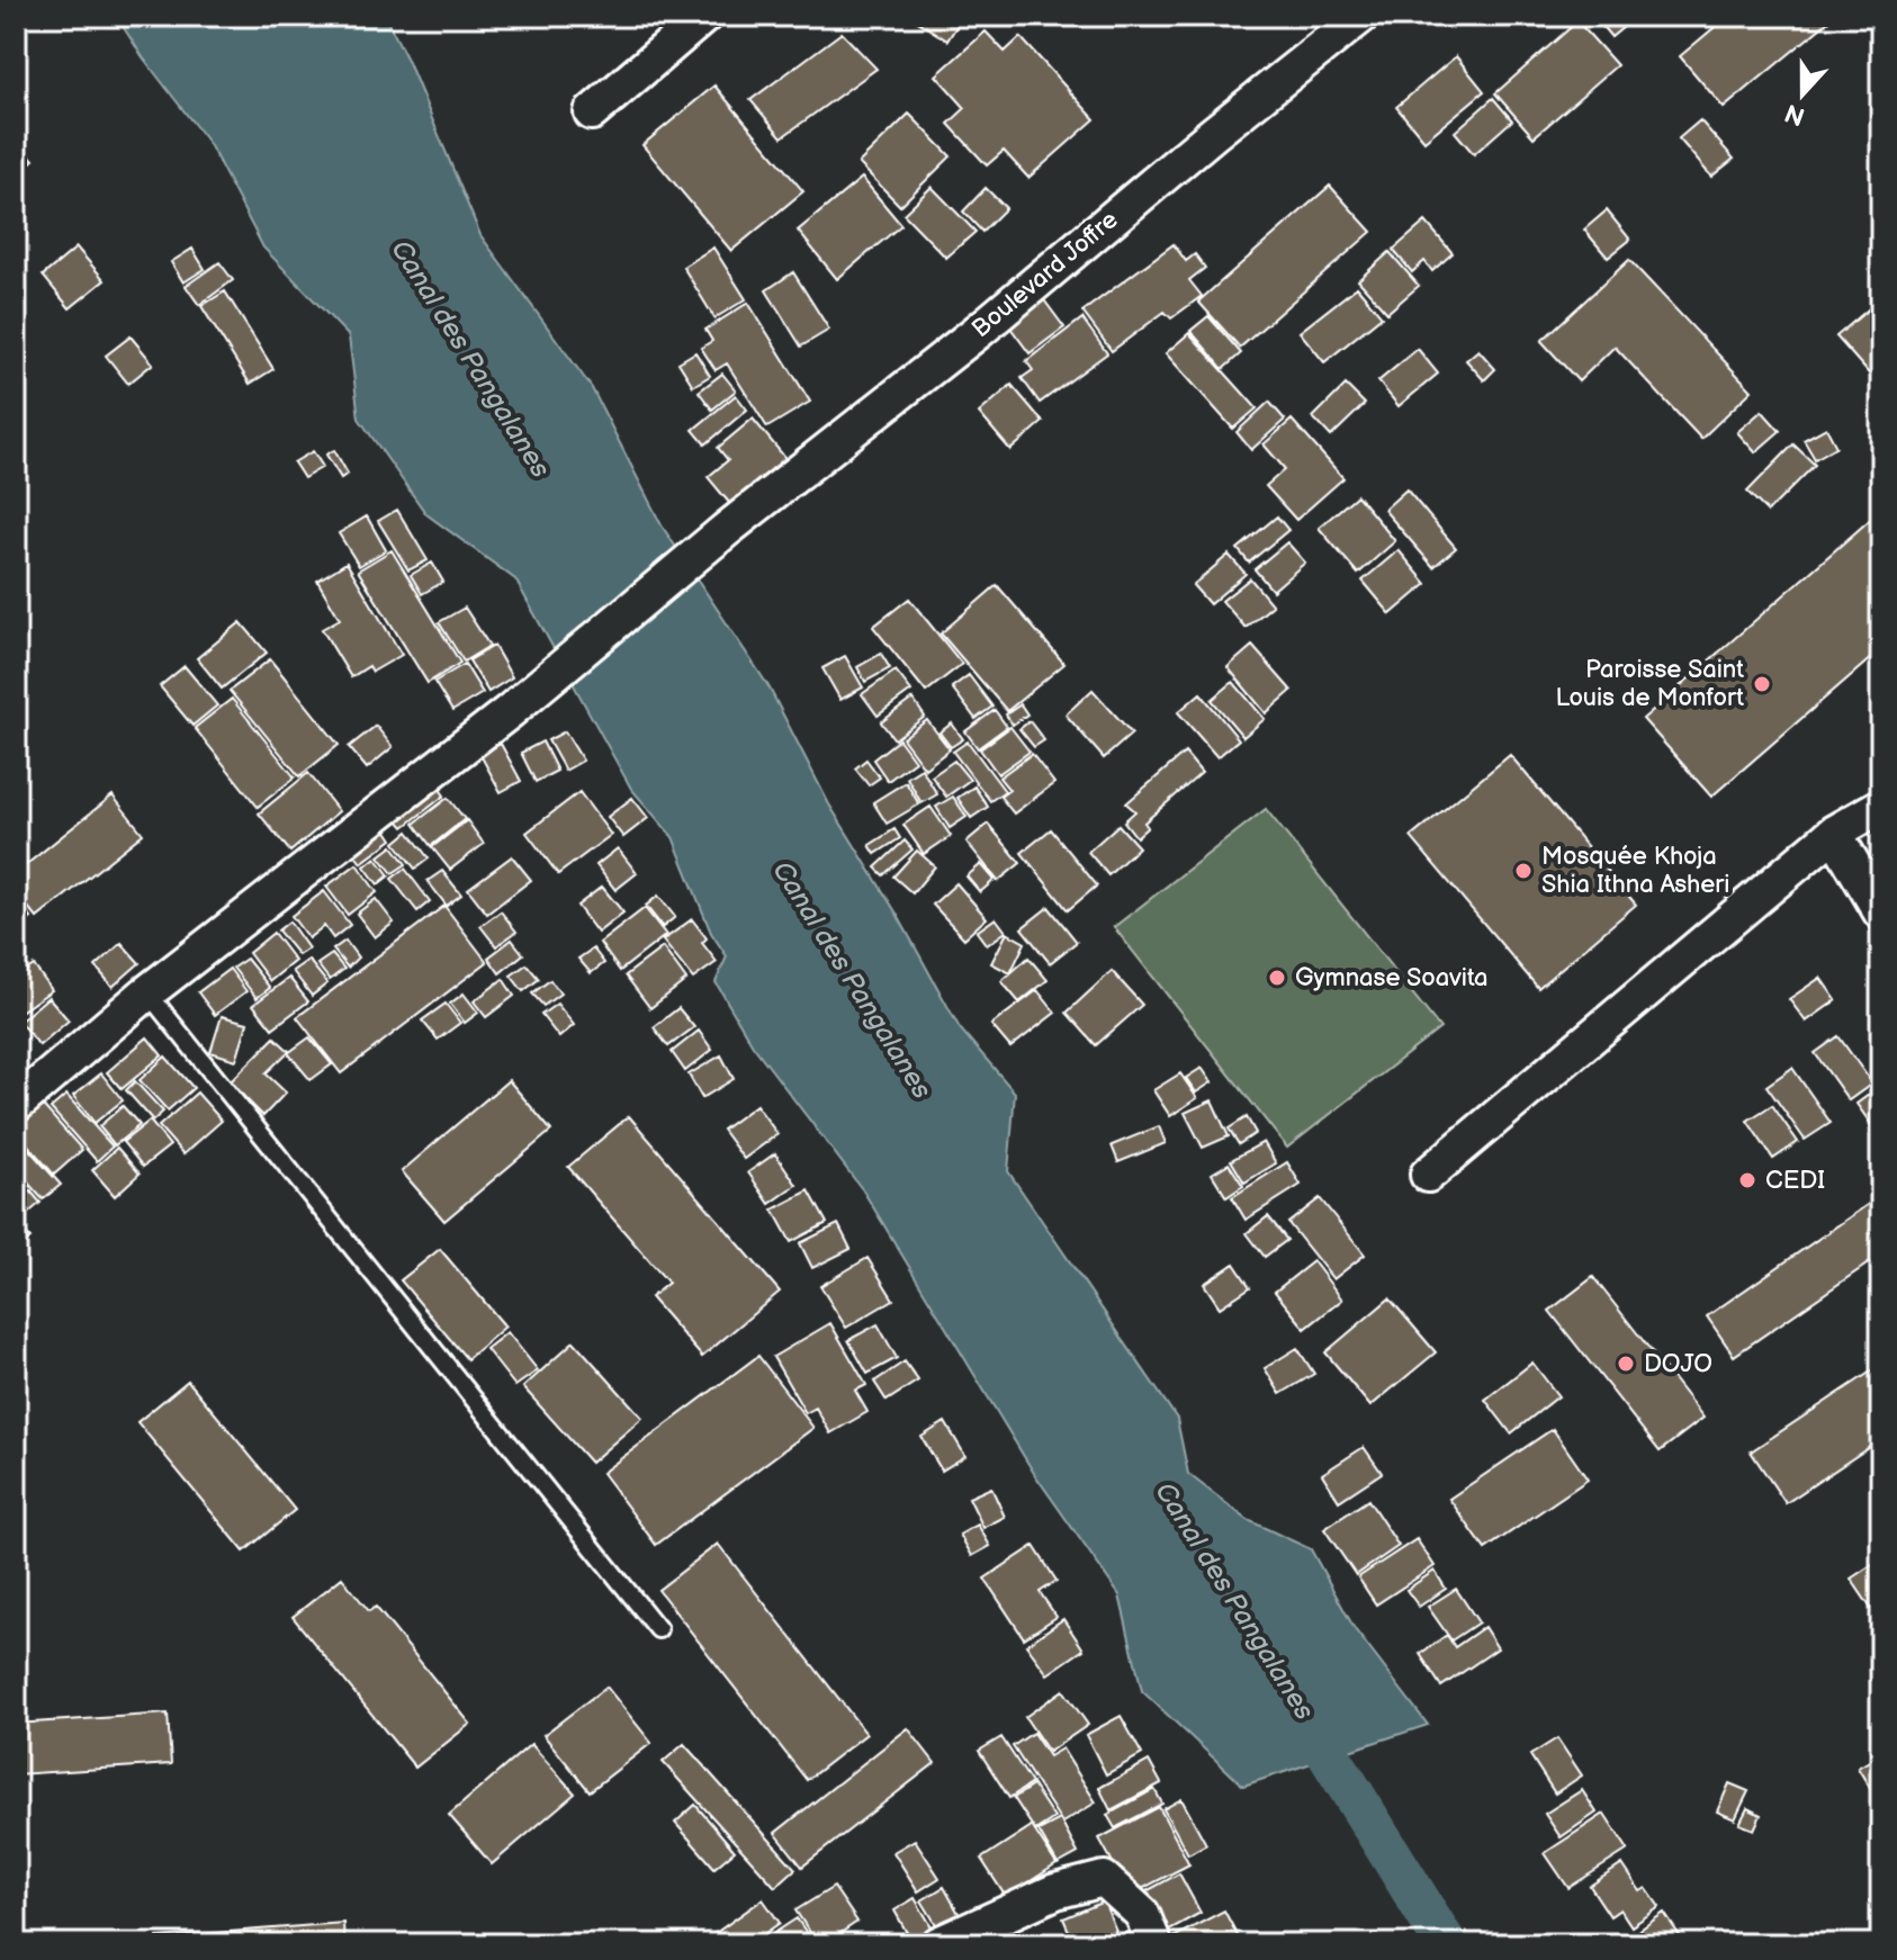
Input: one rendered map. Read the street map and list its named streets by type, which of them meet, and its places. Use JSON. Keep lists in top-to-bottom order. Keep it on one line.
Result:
{"streets":{"street":["Boulevard Joffre"]},"water":["Canal des Pangalanes"],"places":["Paroisse Saint Louis de Monfort","Mosquée Khoja Shia Ithna Asheri","Gymnase Soavita","CEDI","DOJO"],"north":"bottom"}
